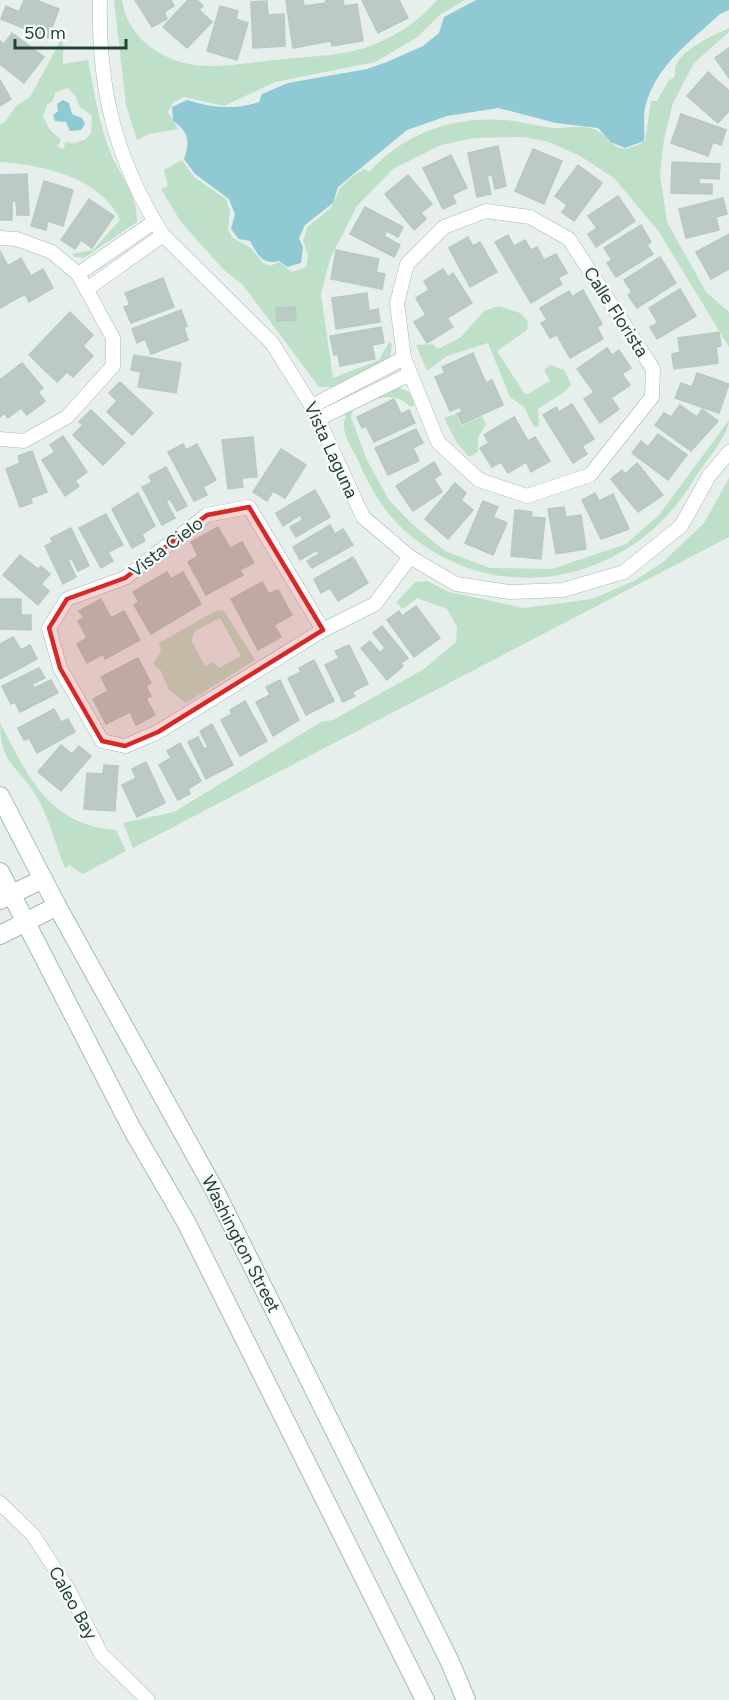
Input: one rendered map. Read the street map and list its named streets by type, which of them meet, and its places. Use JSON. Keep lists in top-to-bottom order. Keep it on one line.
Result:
{"streets":{"main road":["Washington Street"],"street":["Calle Florista","Vista Laguna","Vista Cielo","Caleo Bay"]},"crossings":[["Vista Laguna","Vista Cielo"]],"scale_bar":"50 m"}
